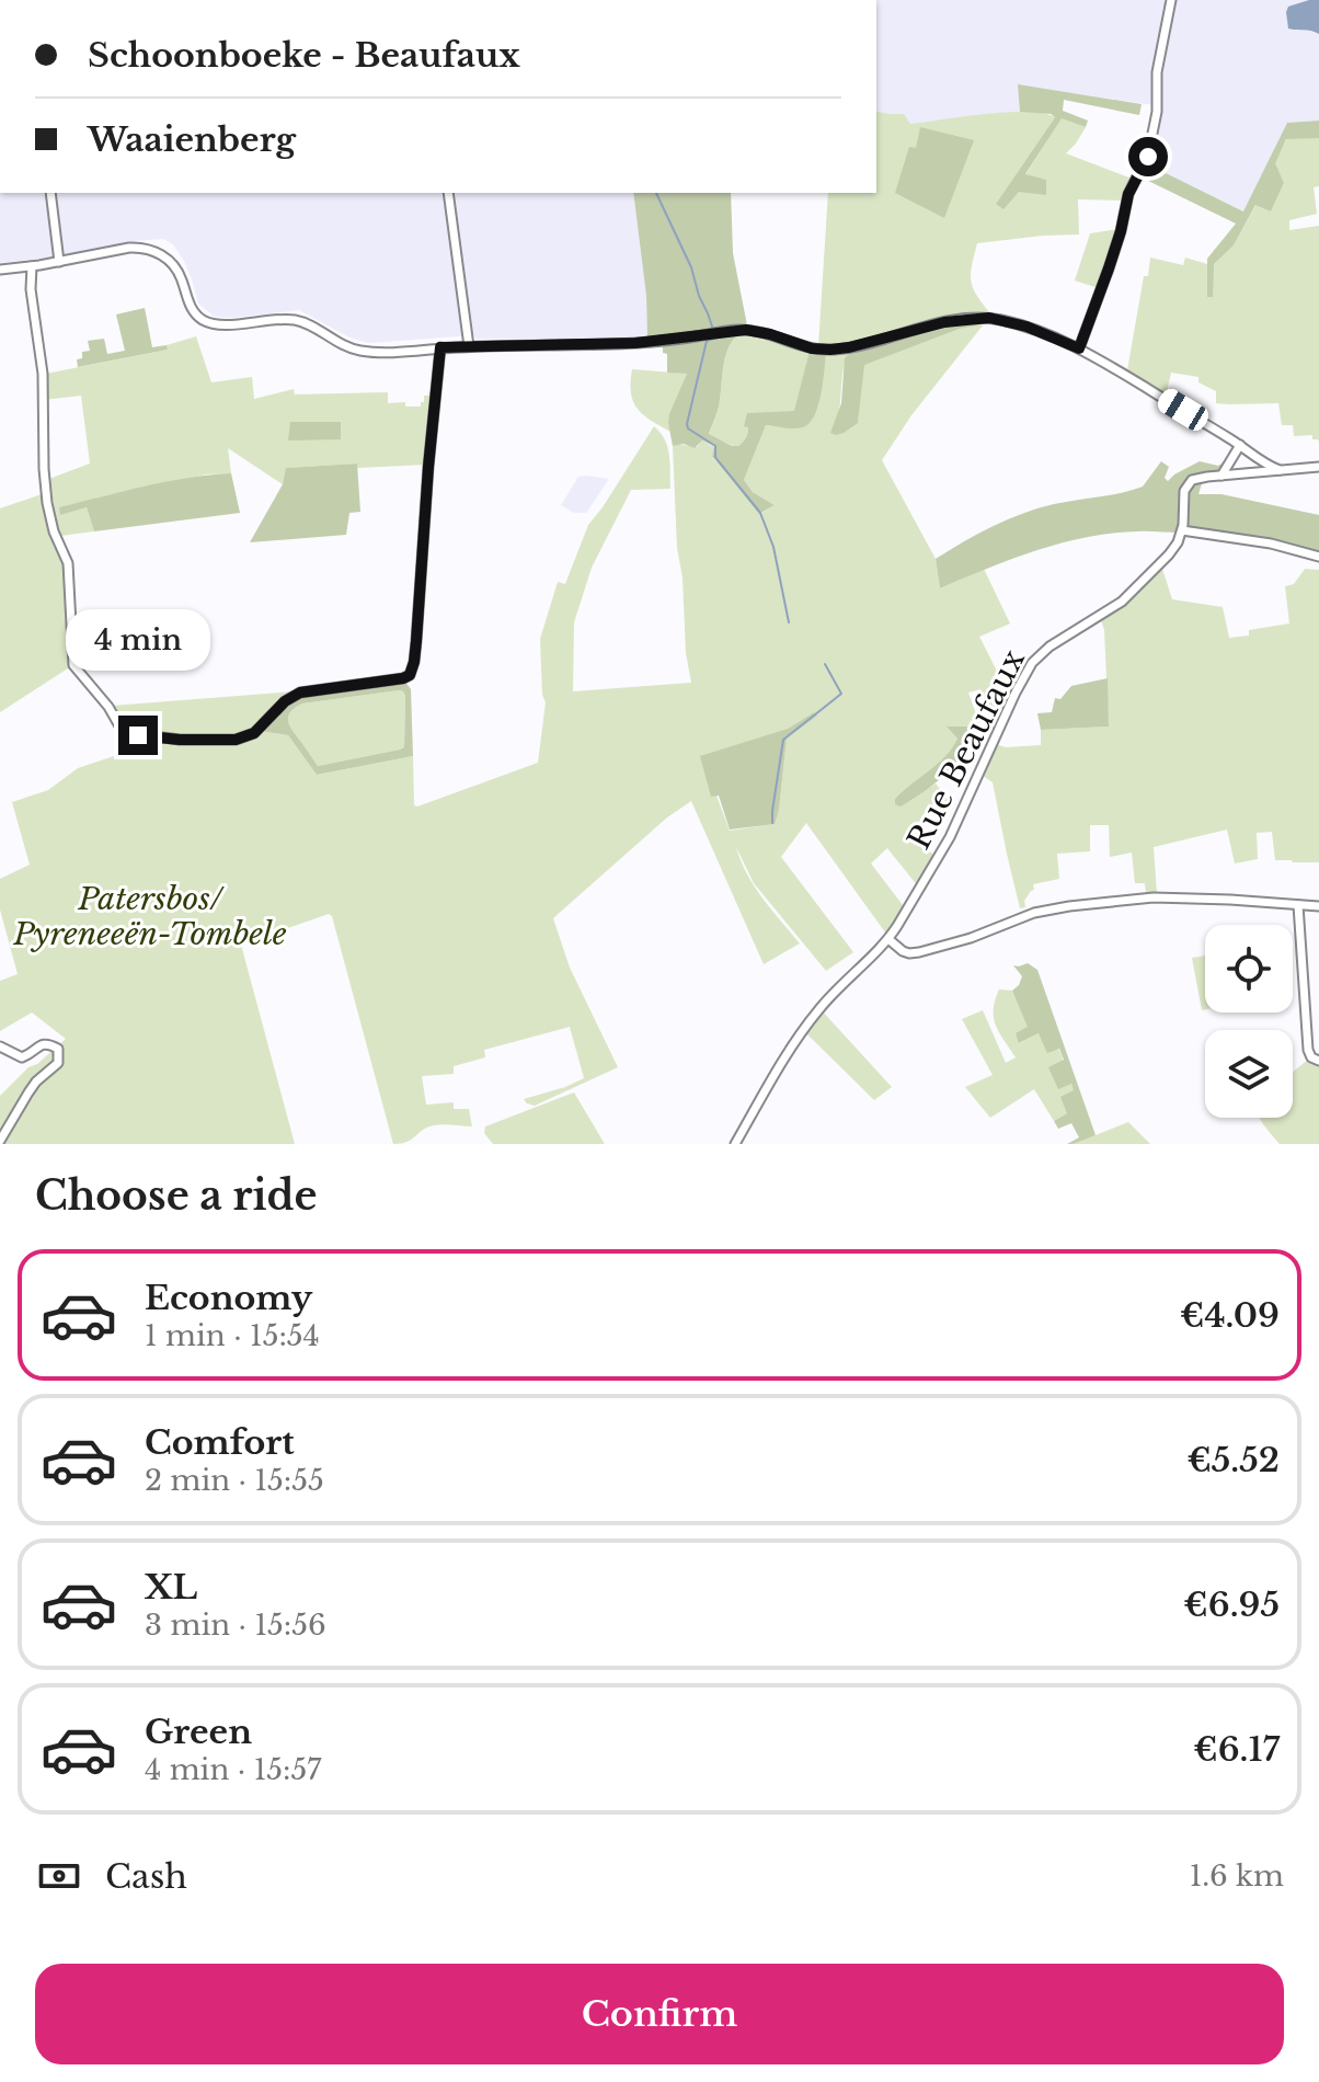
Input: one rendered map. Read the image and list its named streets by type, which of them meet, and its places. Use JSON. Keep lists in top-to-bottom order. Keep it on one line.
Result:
{"streets":{"street":["Rue Beaufaux"]},"parks":["Patersbos/ Pyreneeën-Tombele"],"page":{"banner":["Schoonboeke - Beaufaux","Waaienberg"],"bubble":"4 min","heading":"Choose a ride","list":[{"name":"Economy","note":"1 min · 15:54","value":"€4.09"},{"name":"Comfort","note":"2 min · 15:55","value":"€5.52"},{"name":"XL","note":"3 min · 15:56","value":"€6.95"},{"name":"Green","note":"4 min · 15:57","value":"€6.17"}],"pay":["Cash","1.6 km"],"buttons":"Confirm"}}
